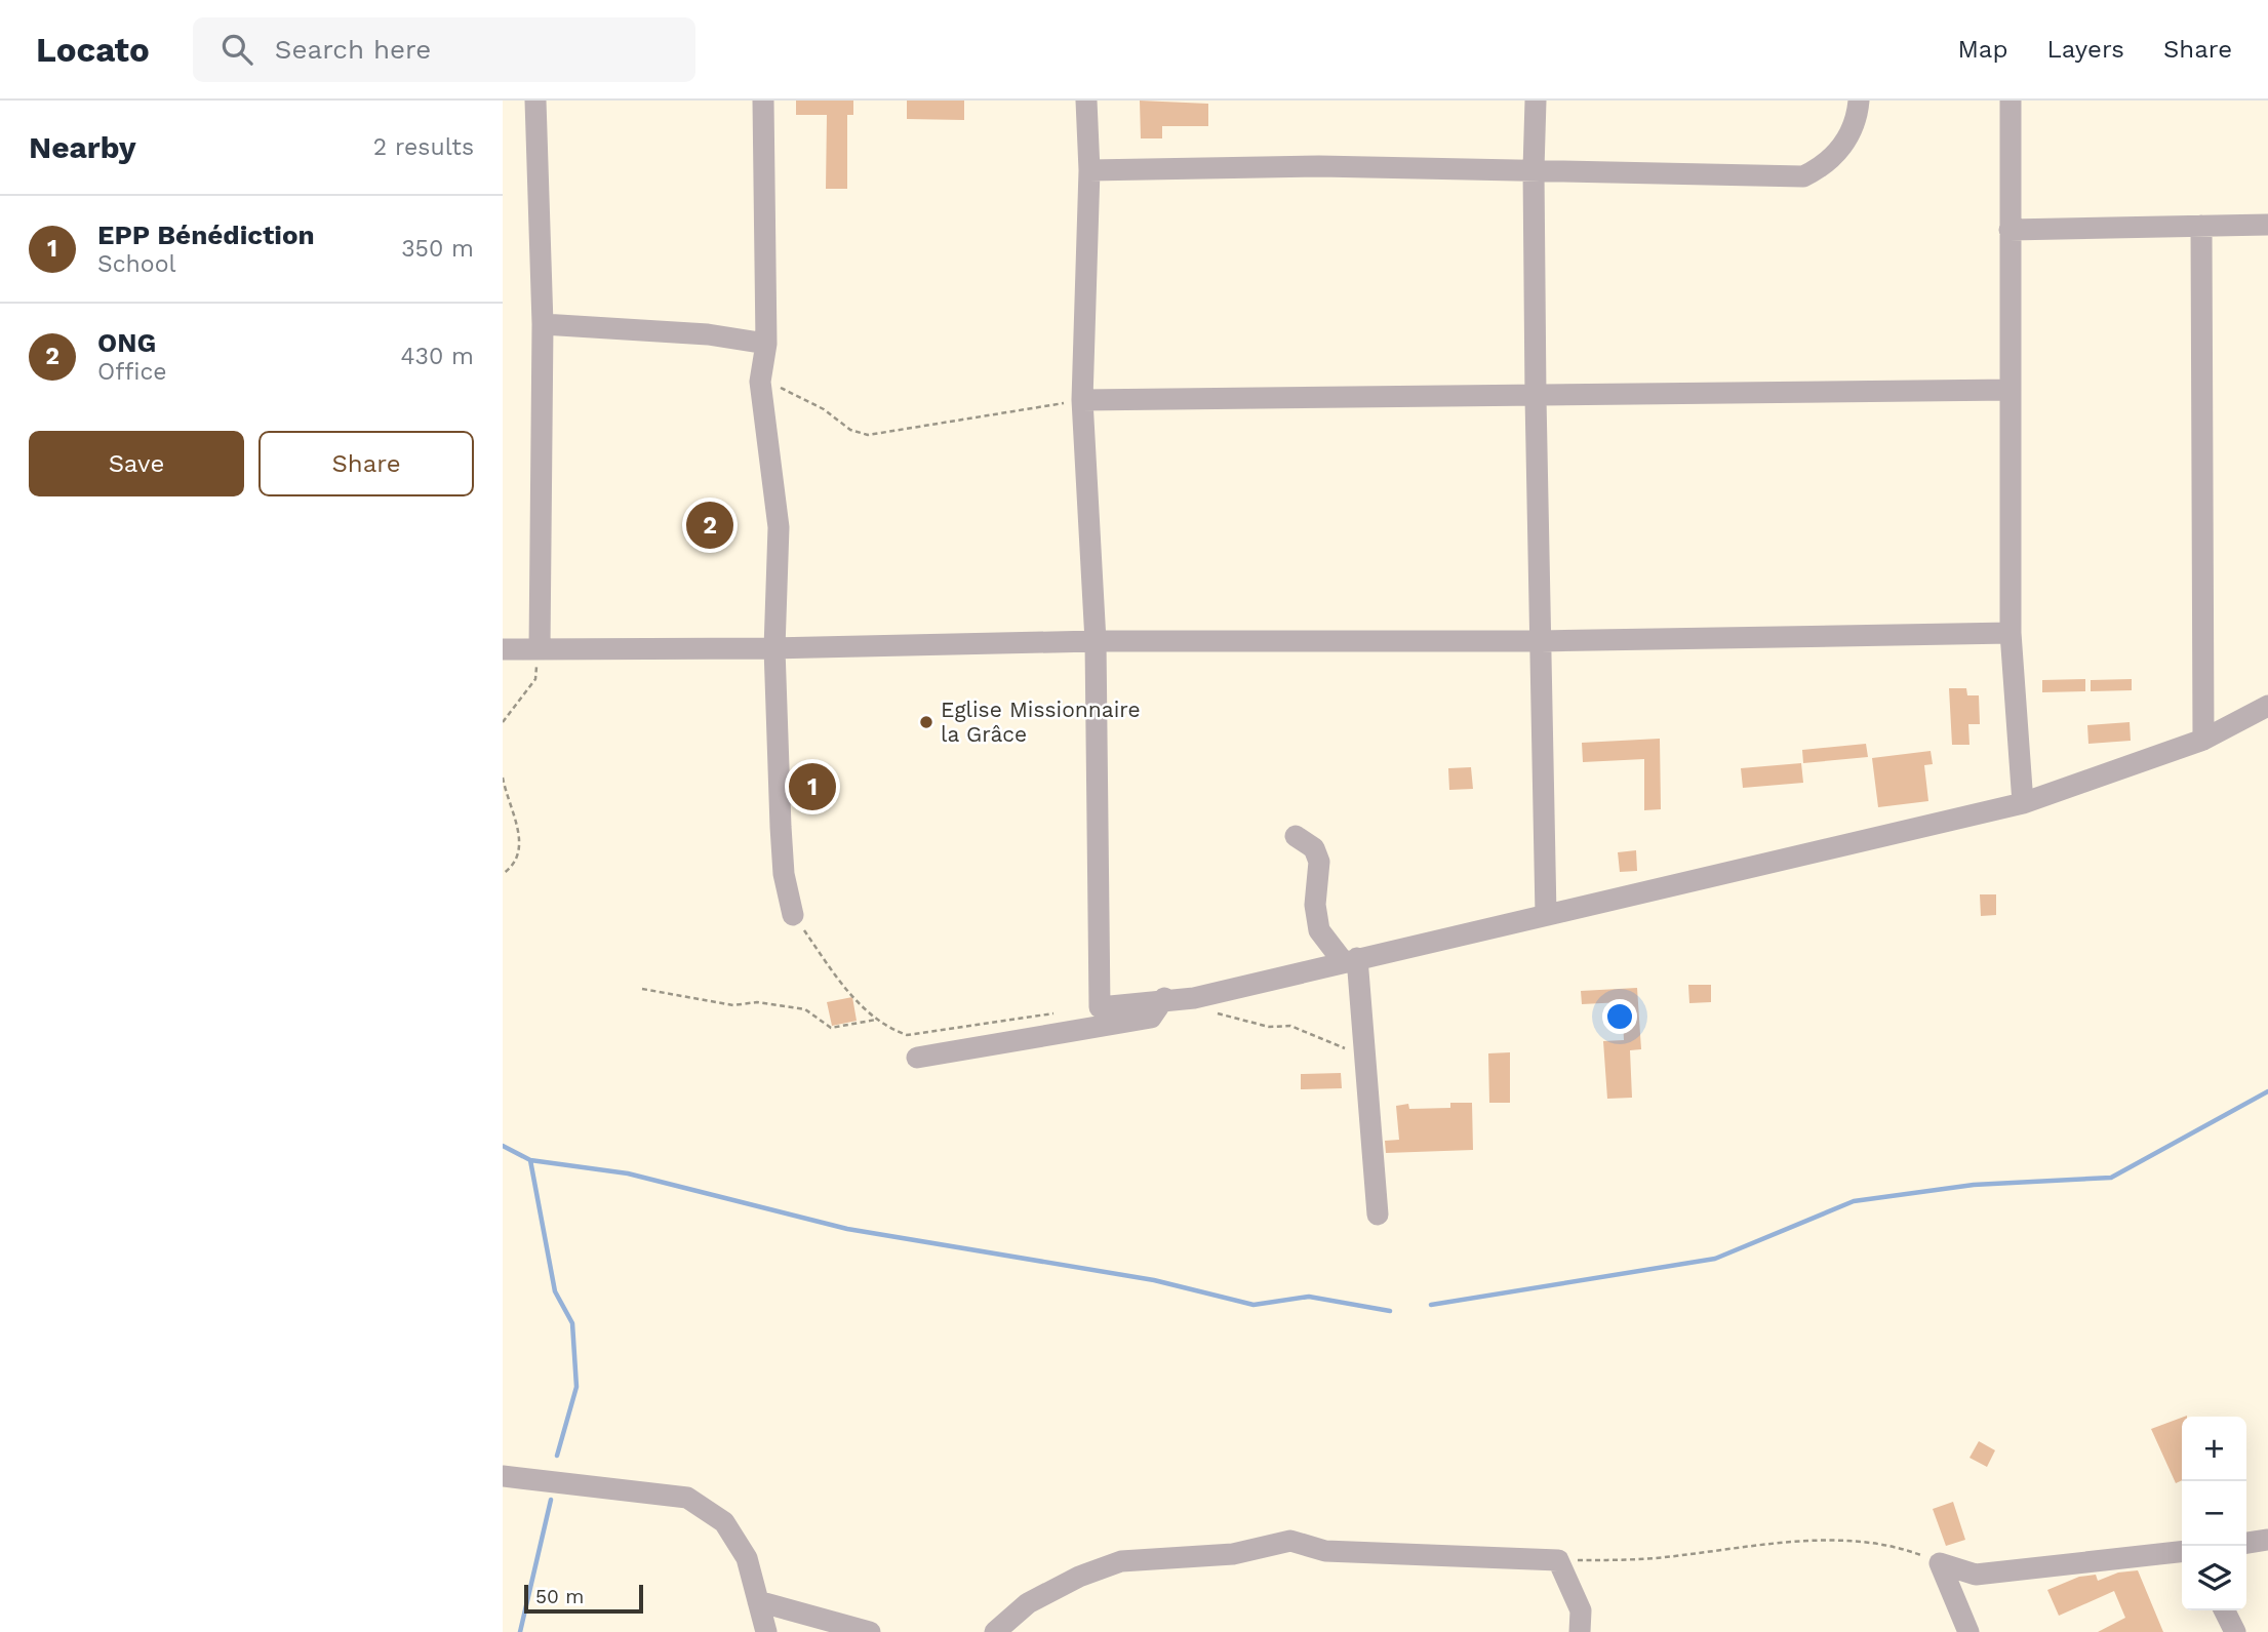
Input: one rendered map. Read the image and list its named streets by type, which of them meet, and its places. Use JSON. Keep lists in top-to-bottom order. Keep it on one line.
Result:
{"places":["Eglise Missionnaire la Grâce"],"scale_bar":"50 m","page":{"header":"Locato","search":"Search here","nav":["Map","Layers","Share"],"heading":["Nearby","2 results"],"list":[{"mark":"1","name":"EPP Bénédiction","note":"School","value":"350 m"},{"mark":"2","name":"ONG","note":"Office","value":"430 m"}],"buttons":["Save","Share"],"pins":["2","1"],"map_buttons":["+","−"],"scale":"50 m"}}
